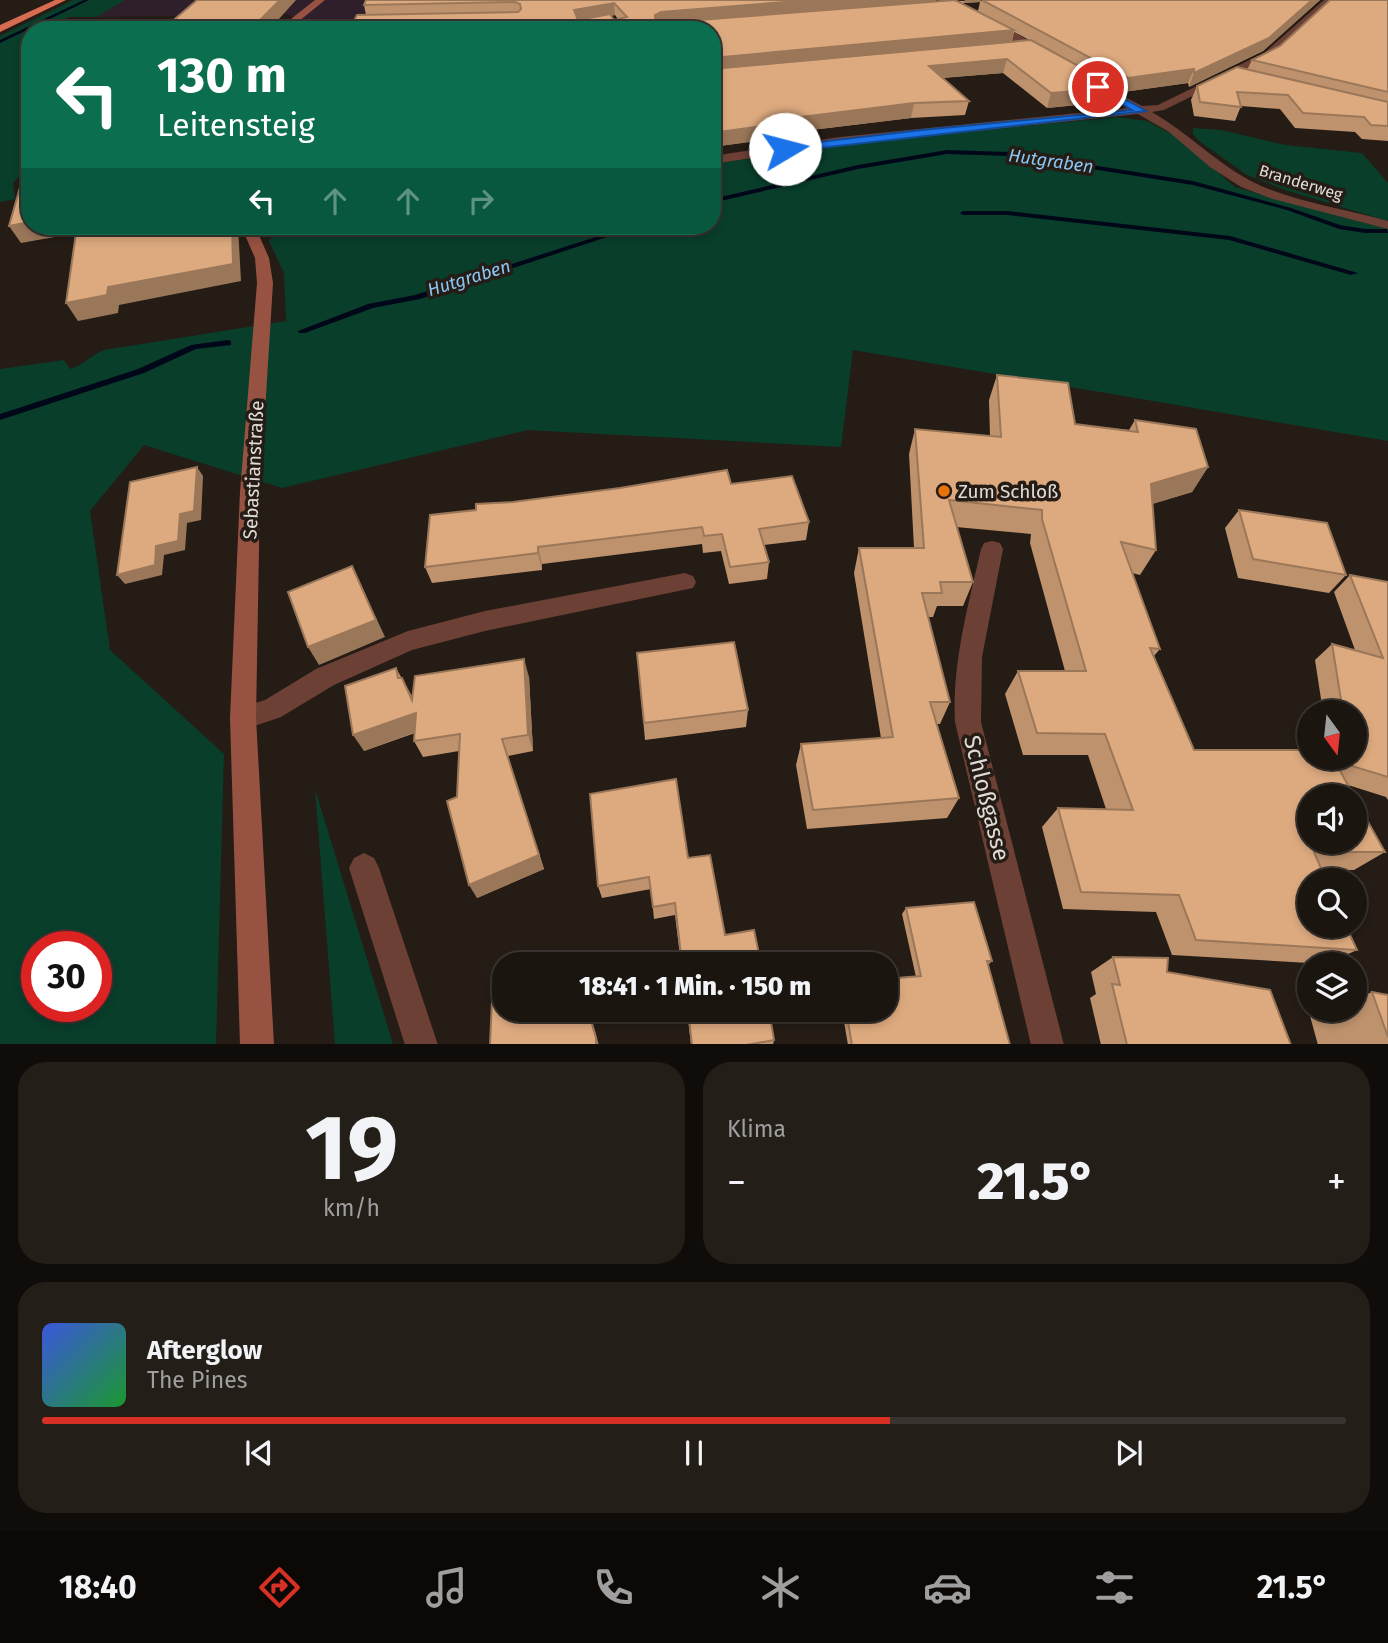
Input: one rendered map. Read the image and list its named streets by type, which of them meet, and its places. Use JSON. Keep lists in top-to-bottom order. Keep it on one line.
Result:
{"streets":{"street":["Branderweg","Sebastianstraße","Schloßgasse"]},"water":["Hutgraben"],"places":["Zum Schloß"],"north":"bottom","page":{"turn":["130 m","Leitensteig"],"limit":"30","trip":"18:41 · 1 Min. · 150 m","tile":[["19","km/h"],"Klima"],"heat":["−","21.5°","+"],"song":["Afterglow","The Pines"],"tabs":["18:40","21.5°"]}}
